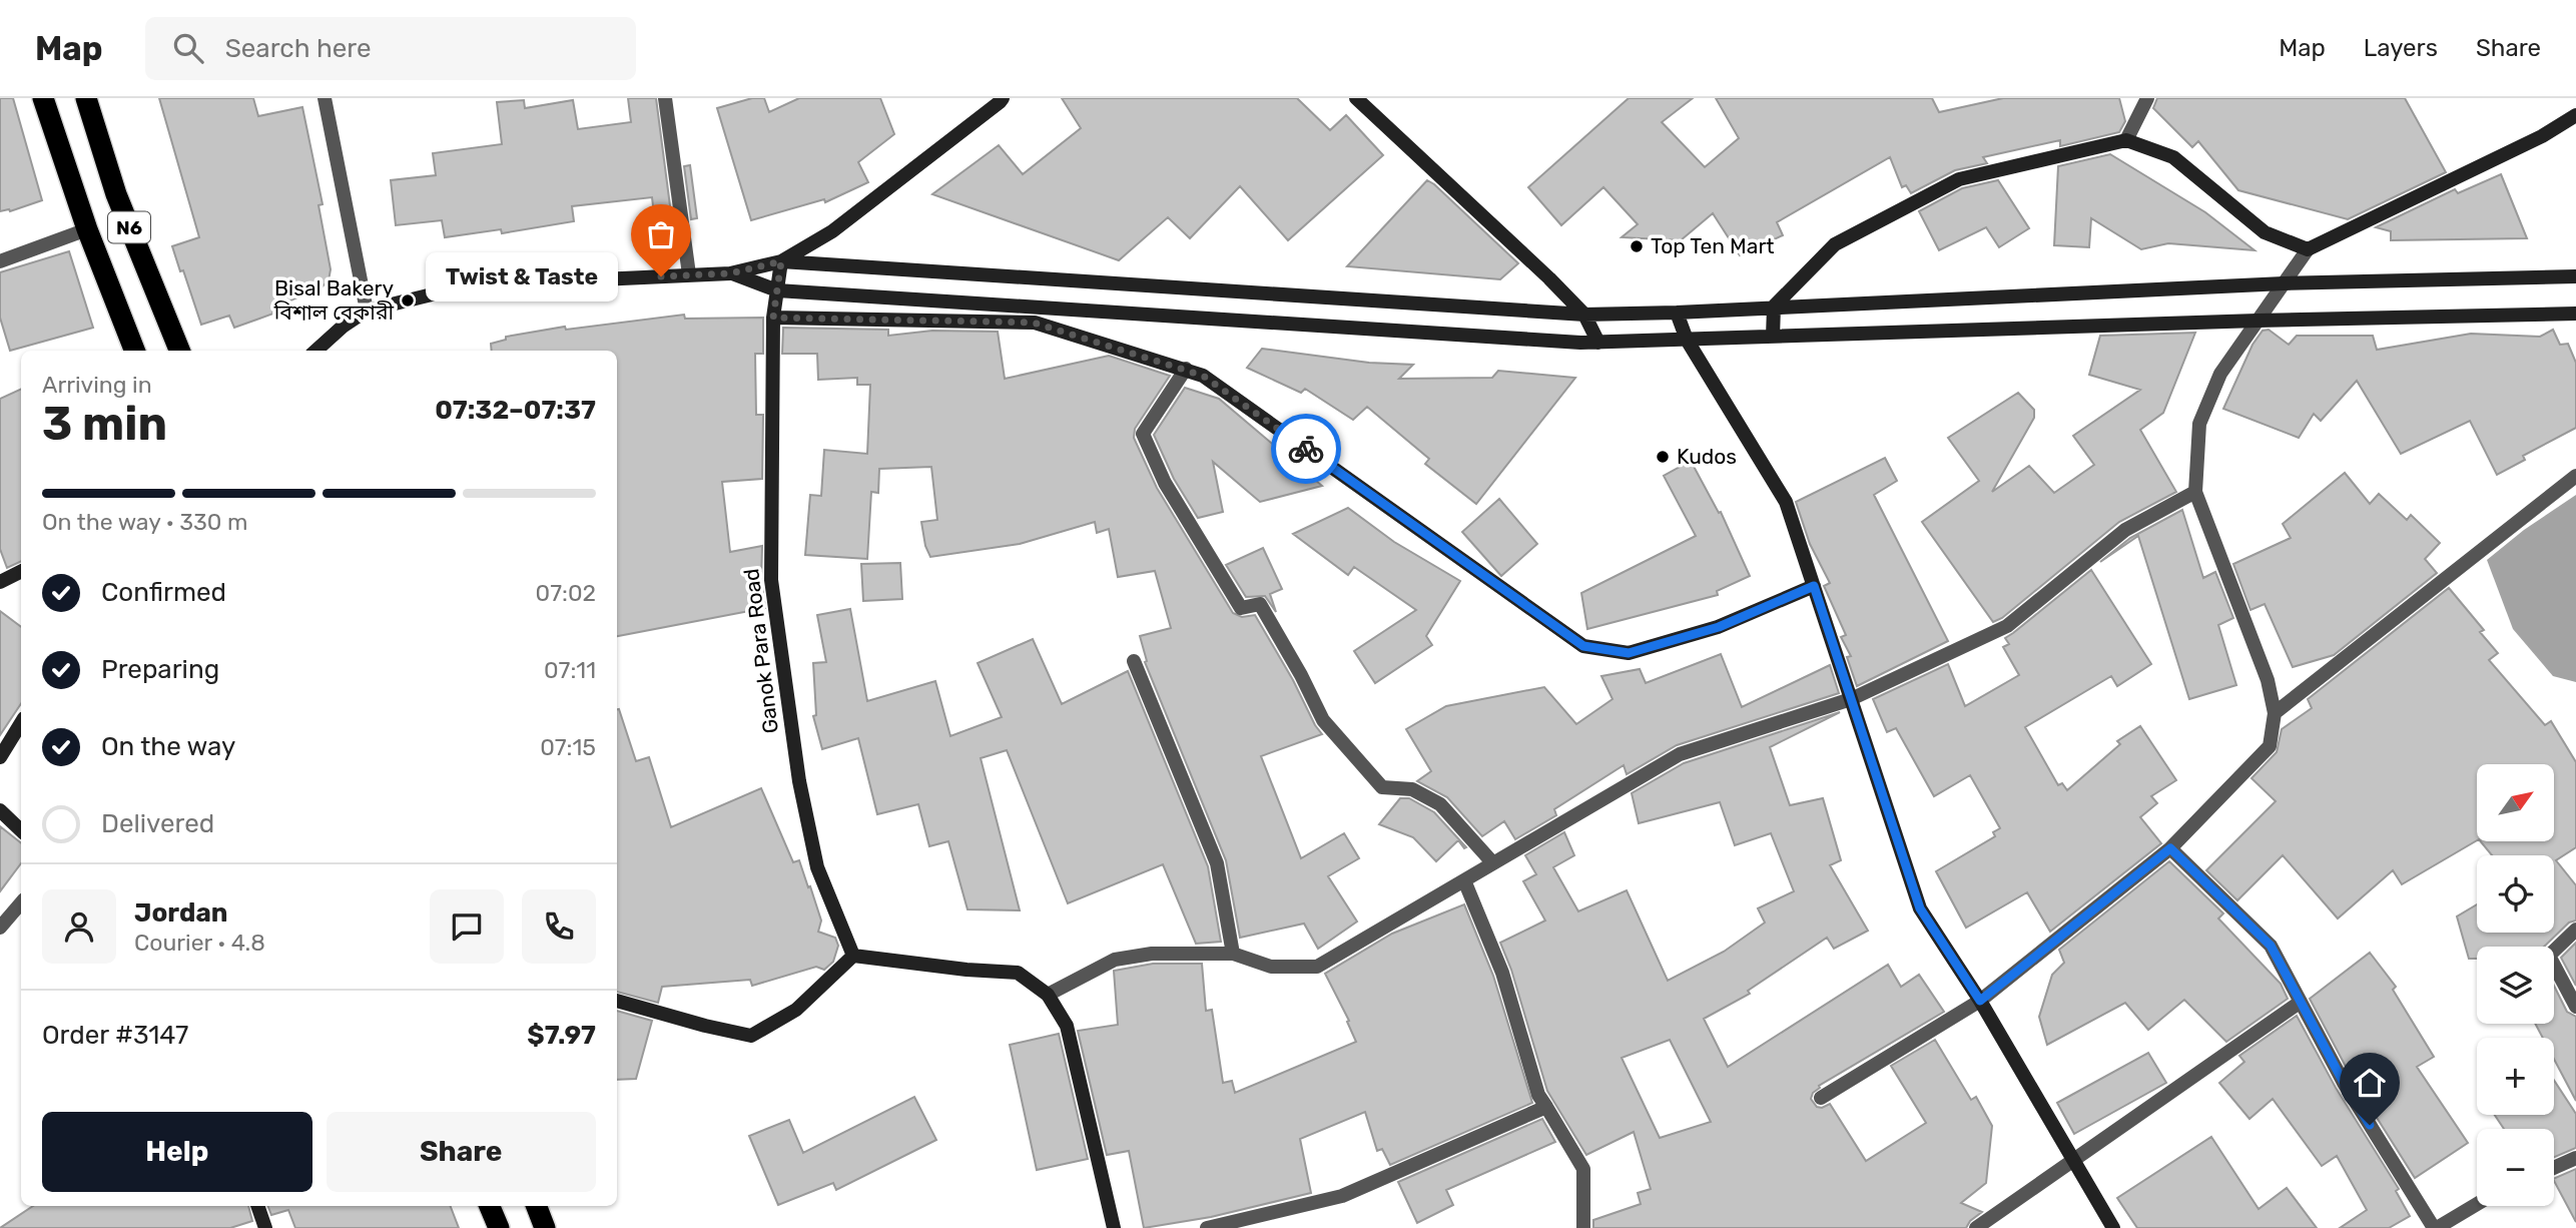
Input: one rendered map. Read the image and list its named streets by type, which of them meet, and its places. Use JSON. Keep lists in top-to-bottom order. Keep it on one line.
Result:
{"streets":{"highway":["N6"],"main road":["Ganok Para Road"]},"places":["Top Ten Mart","Twist & Taste","Bisal Bakery বিশাল বেকারী","Kudos"],"north":"top right","page":{"header":"Map","search":"Search here","nav":["Map","Layers","Share"],"bubble":"Twist & Taste","heading":["3 min","Arriving in","07:32–07:37"],"panel":["Jordan","Courier · 4.8","Order #3147","$7.97"],"bar":"On the way · 330 m","list":[["Confirmed","07:02"],["Preparing","07:11"],["On the way","07:15"],"Delivered"],"map_buttons":["+","−"],"buttons":["Help","Share"]}}
